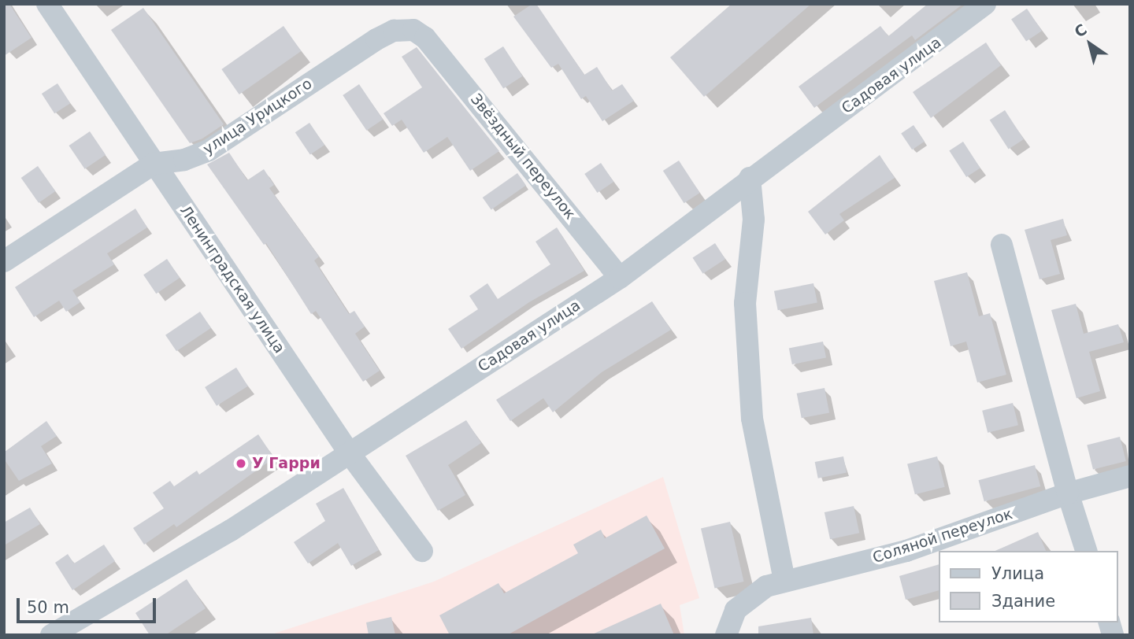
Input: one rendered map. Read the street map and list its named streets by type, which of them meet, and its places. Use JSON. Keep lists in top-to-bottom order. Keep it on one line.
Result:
{"streets":{"street":["Садовая улица","улица Урицкого","Звёздный переулок","Ленинградская улица","Соляной переулок"]},"crossings":[["Садовая улица","Звёздный переулок"],["Садовая улица","Ленинградская улица"],["улица Урицкого","Звёздный переулок"],["улица Урицкого","Ленинградская улица"]],"places":["У Гарри"],"legend":["Улица","Здание"],"scale_bar":"50 m","north":"top left"}
